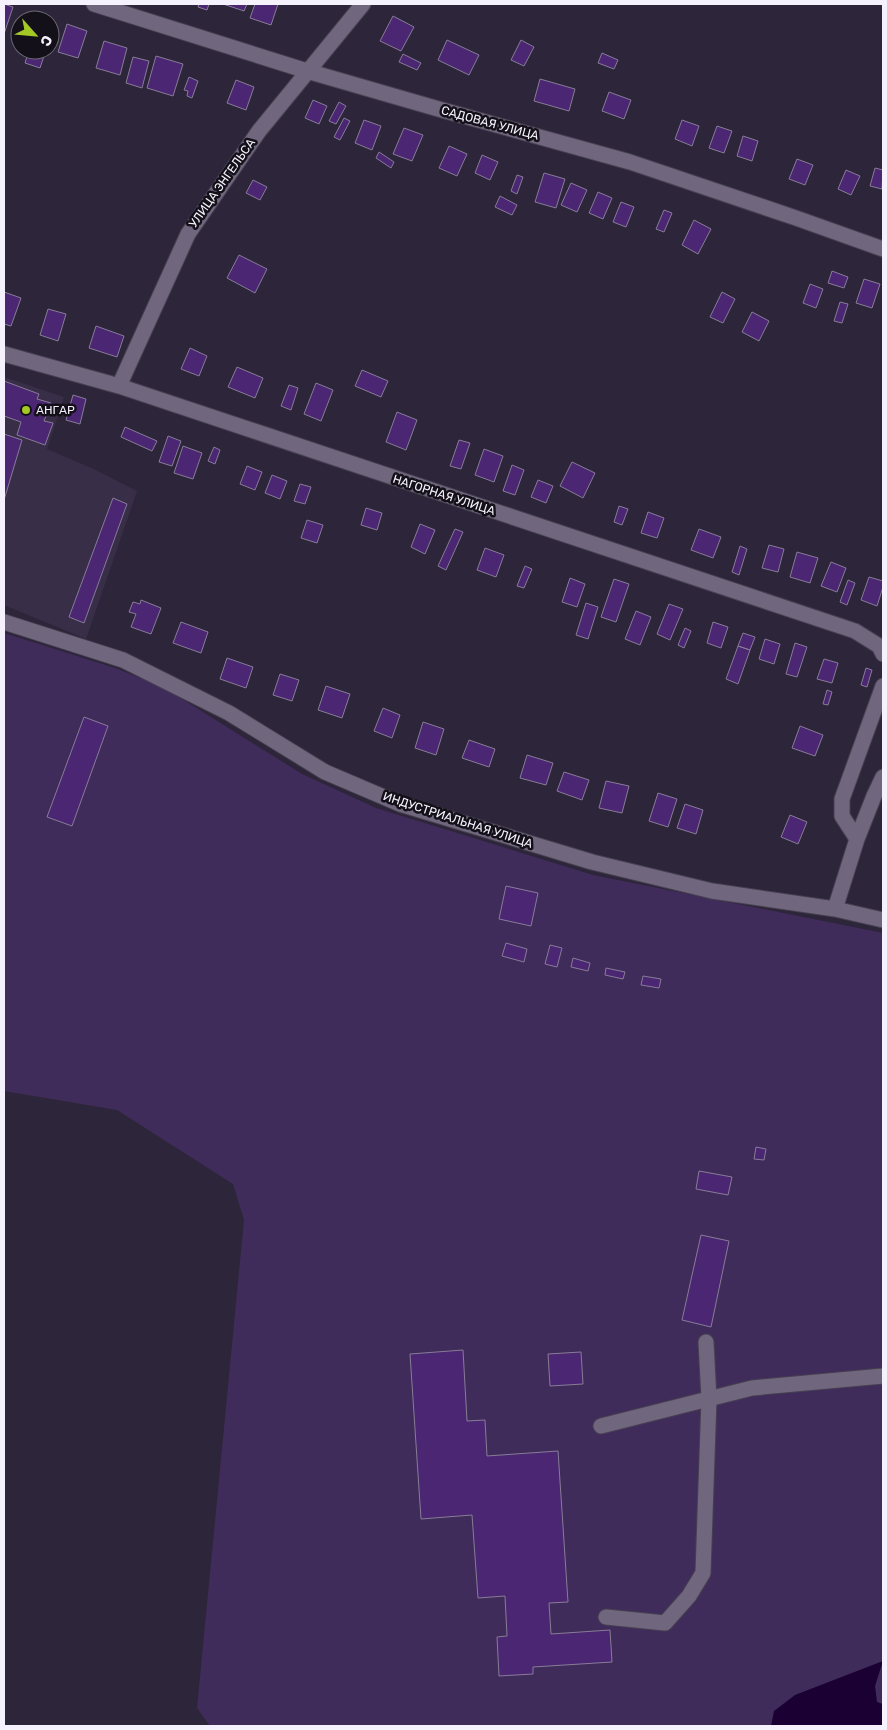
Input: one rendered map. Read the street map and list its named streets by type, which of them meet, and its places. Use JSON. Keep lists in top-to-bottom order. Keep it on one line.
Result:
{"streets":{"street":["САДОВАЯ УЛИЦА","УЛИЦА ЭНГЕЛЬСА","НАГОРНАЯ УЛИЦА","ИНДУСТРИАЛЬНАЯ УЛИЦА"]},"crossings":[["САДОВАЯ УЛИЦА","УЛИЦА ЭНГЕЛЬСА"],["УЛИЦА ЭНГЕЛЬСА","НАГОРНАЯ УЛИЦА"]],"places":["АНГАР"],"north":"bottom right"}
